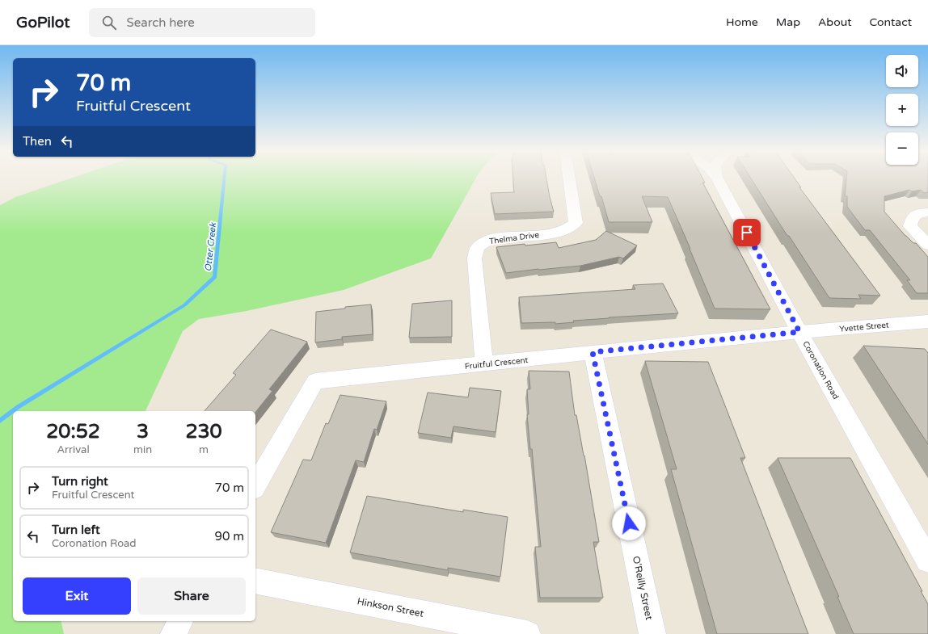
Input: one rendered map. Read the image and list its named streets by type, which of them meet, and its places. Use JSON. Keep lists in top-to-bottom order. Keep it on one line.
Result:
{"streets":{"street":["Thelma Drive","Yvette Street","Fruitful Crescent","Coronation Road","O'Reilly Street","Hinkson Street"]},"crossings":[["Thelma Drive","Fruitful Crescent"],["Yvette Street","Fruitful Crescent"],["Yvette Street","Coronation Road"],["Fruitful Crescent","Coronation Road"],["Fruitful Crescent","O'Reilly Street"]],"water":["Otter Creek"],"page":{"header":"GoPilot","search":"Search here","nav":["Home","Map","About","Contact"],"map_buttons":["+","−"],"turn":["70 m","Fruitful Crescent"],"then":"Then","eta":["20:52","Arrival","3","min","230","m"],"list":[{"name":"Turn right","note":"Fruitful Crescent","value":"70 m"},{"name":"Turn left","note":"Coronation Road","value":"90 m"}],"buttons":["Exit","Share"]}}
